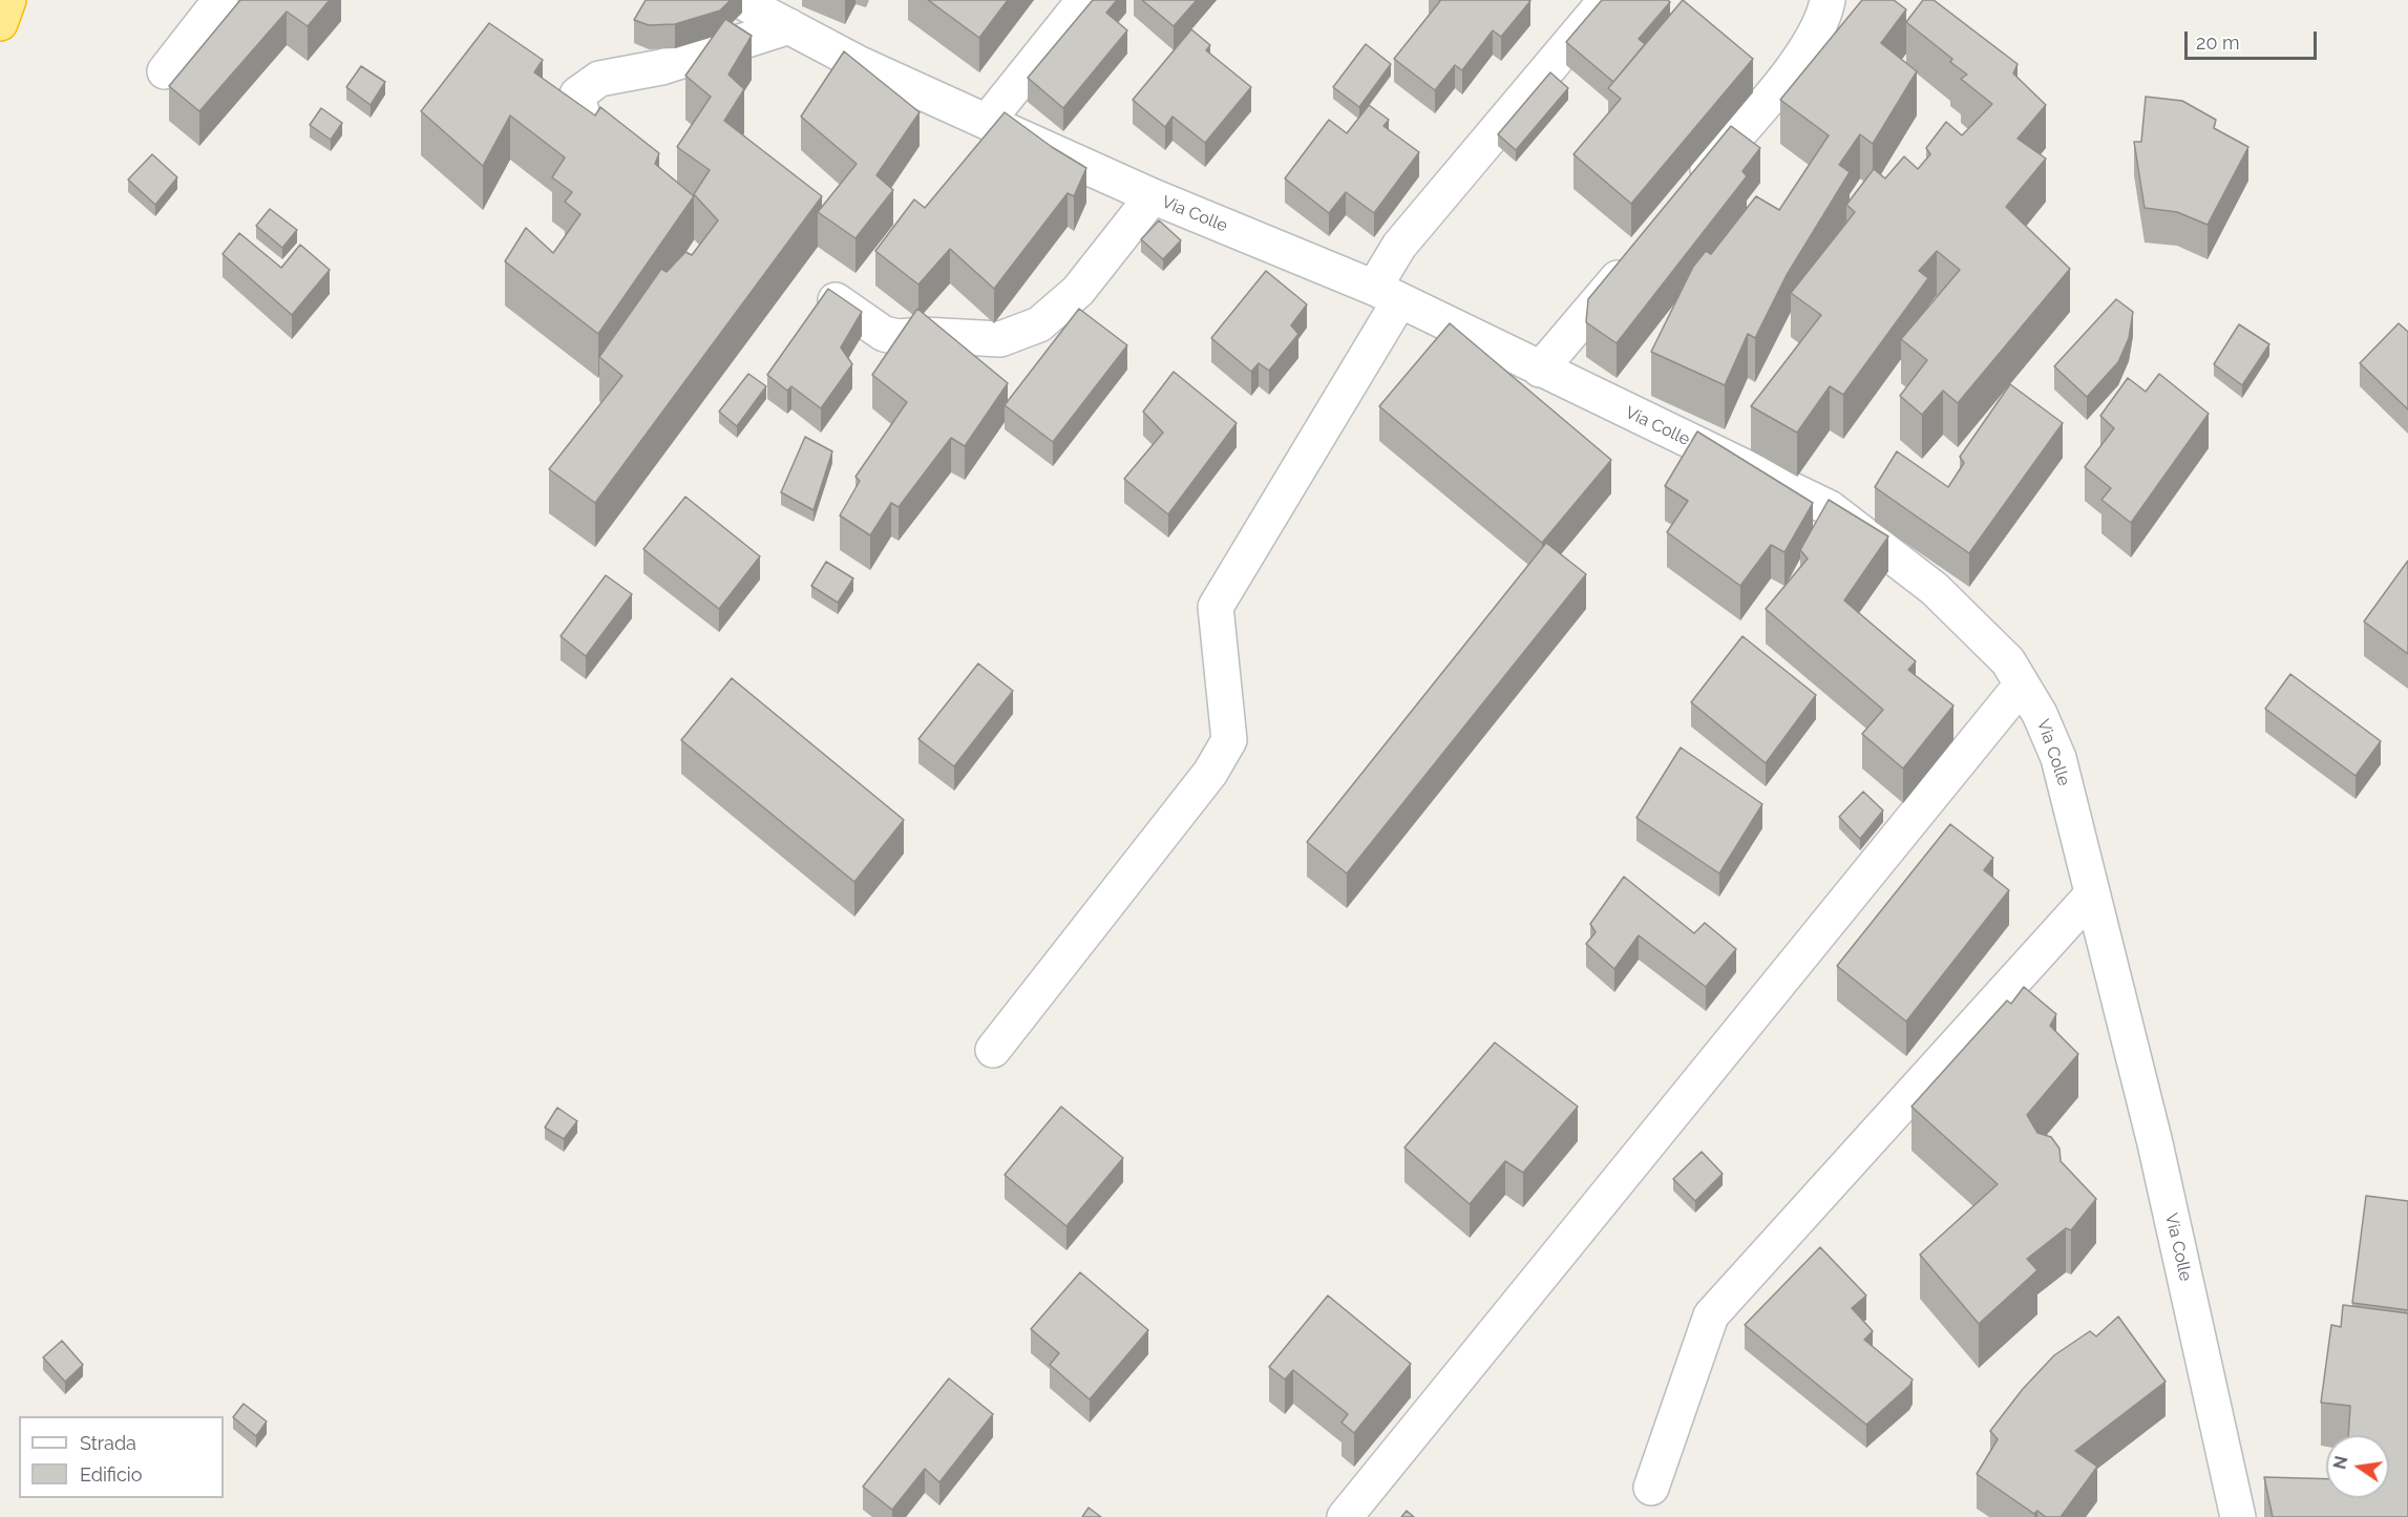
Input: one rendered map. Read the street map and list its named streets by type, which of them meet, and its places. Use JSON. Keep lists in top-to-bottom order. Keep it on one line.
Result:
{"streets":{"street":["Via Colle"]},"legend":["Strada","Edificio"],"scale_bar":"20 m","north":"left"}
